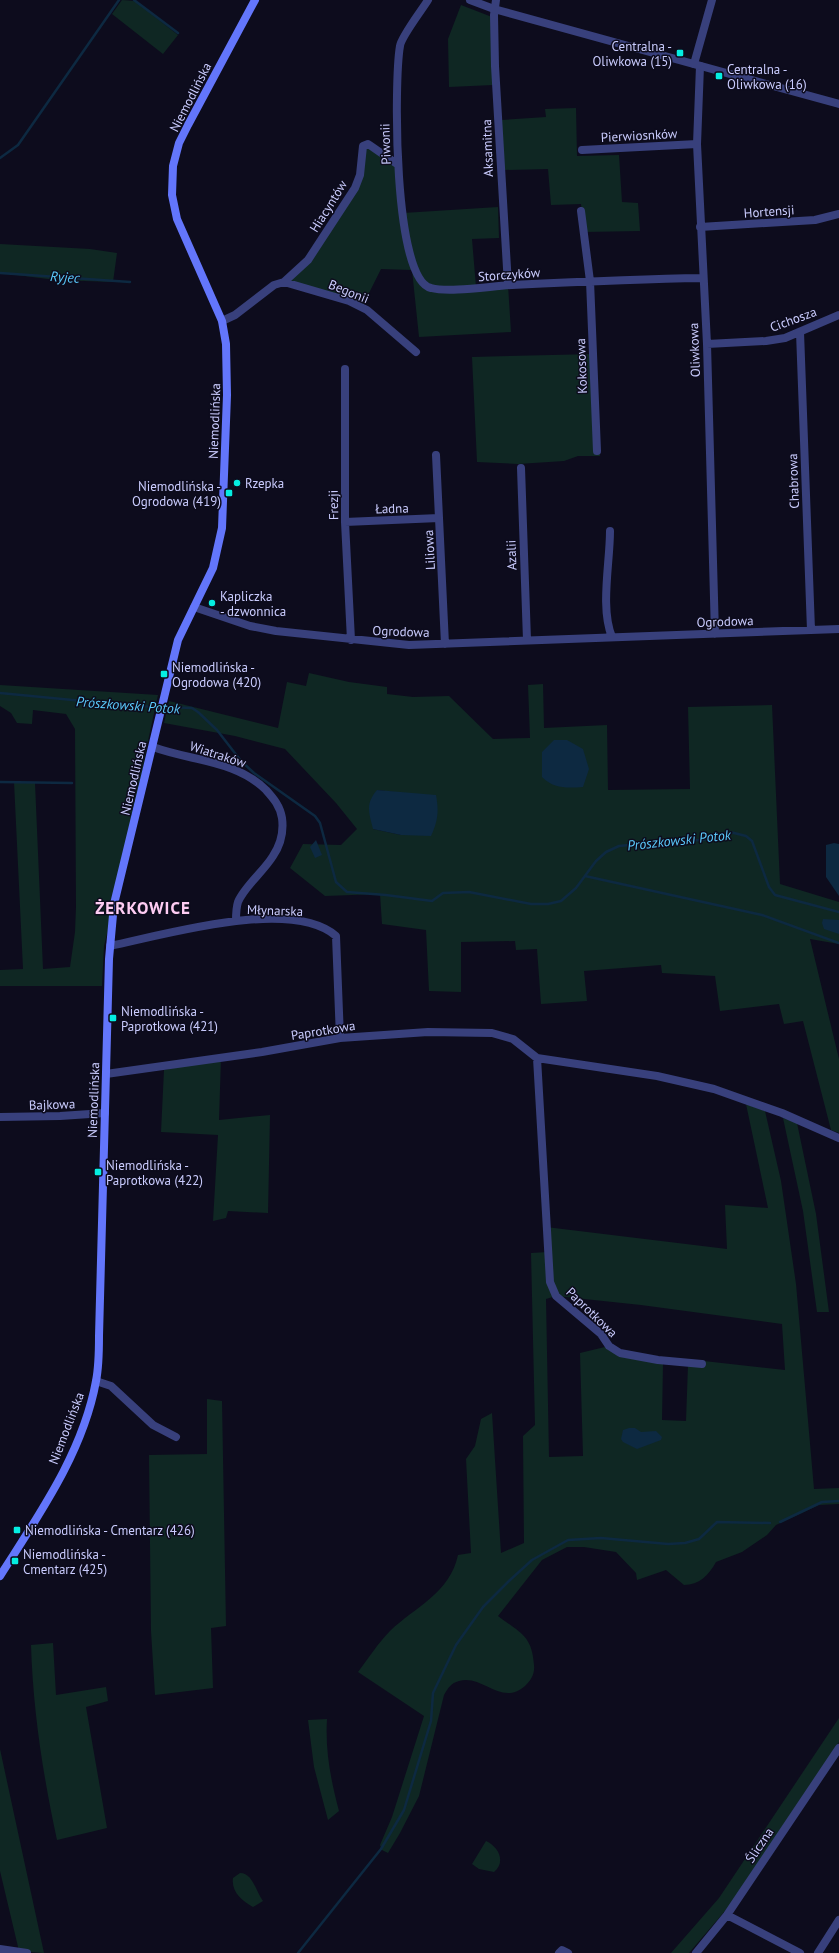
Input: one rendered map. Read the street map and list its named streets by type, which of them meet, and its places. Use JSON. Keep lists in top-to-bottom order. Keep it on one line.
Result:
{"streets":{"main road":["Niemodlińska"],"street":["Pierwiosnków","Piwonii","Aksamitna","Hiacyntów","Hortensji","Storczyków","Begonii","Cichosza","Oliwkowa","Kokosowa","Chabrowa","Frezji","Ładna","Liliowa","Azalii","Ogrodowa","Wiatraków","Młynarska","Paprotkowa","Bajkowa","Śliczna"]},"crossings":[["Niemodlińska","Ogrodowa"],["Niemodlińska","Wiatraków"],["Niemodlińska","Młynarska"],["Niemodlińska","Paprotkowa"],["Niemodlińska","Bajkowa"],["Pierwiosnków","Oliwkowa"],["Piwonii","Hiacyntów"],["Piwonii","Storczyków"],["Aksamitna","Storczyków"],["Hiacyntów","Begonii"],["Hortensji","Oliwkowa"],["Storczyków","Oliwkowa"],["Storczyków","Kokosowa"],["Cichosza","Oliwkowa"],["Cichosza","Chabrowa"],["Oliwkowa","Ogrodowa"],["Chabrowa","Ogrodowa"],["Frezji","Ładna"],["Frezji","Ogrodowa"],["Ładna","Liliowa"],["Liliowa","Ogrodowa"],["Azalii","Ogrodowa"],["Wiatraków","Młynarska"],["Młynarska","Paprotkowa"]],"districts":["ŻERKOWICE"],"water":["Ryjec","Prószkowski Potok"],"places":{"transit":["Centralna - Oliwkowa (15)","Centralna - Oliwkowa (16)","Niemodlińska - Ogrodowa (419)","Niemodlińska - Ogrodowa (420)","Niemodlińska - Paprotkowa (421)","Niemodlińska - Paprotkowa (422)","Niemodlińska - Cmentarz (426)","Niemodlińska - Cmentarz (425)"],"other":["Rzepka","Kapliczka - dzwonnica"]}}
